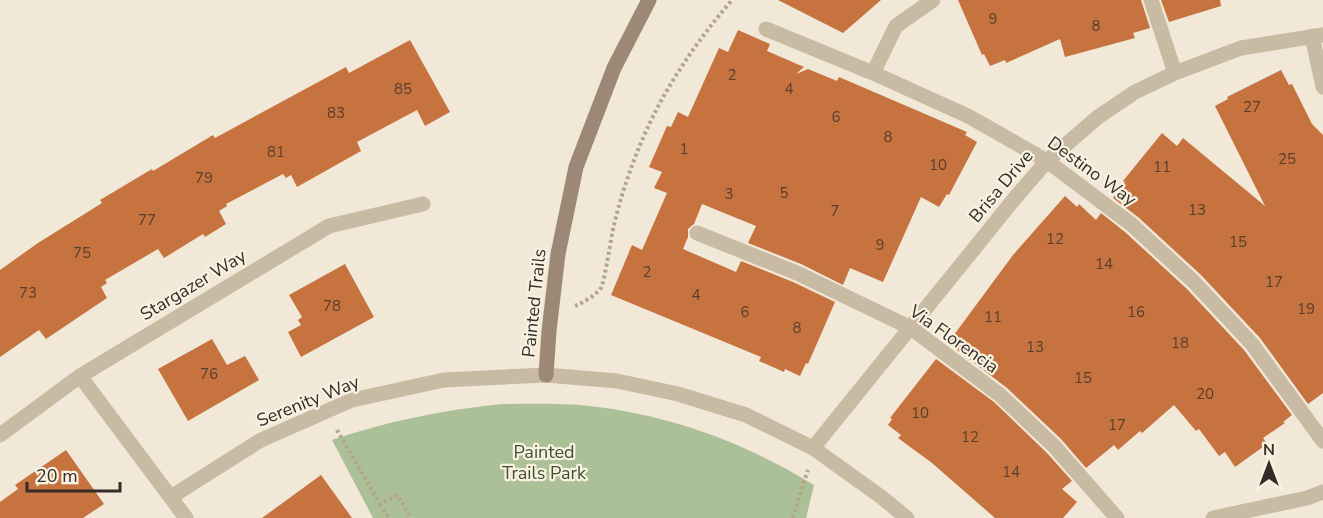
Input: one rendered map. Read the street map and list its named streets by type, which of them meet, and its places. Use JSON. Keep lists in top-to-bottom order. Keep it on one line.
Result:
{"streets":{"street":["Destino Way","Brisa Drive","Stargazer Way","Painted Trails","Via Florencia","Serenity Way"]},"crossings":[["Destino Way","Brisa Drive"],["Brisa Drive","Painted Trails"],["Brisa Drive","Via Florencia"],["Painted Trails","Serenity Way"]],"parks":["Painted Trails Park"],"house_numbers":["9","8","2","85","4","27","83","6","8","1","81","25","10","11","79","5","3","13","7","77","12","15","9","75","14","2","17","73","4","78","19","6","16","11","8","18","13","76","15","20","10","17","12","14"],"scale_bar":"20 m","north":"top"}
